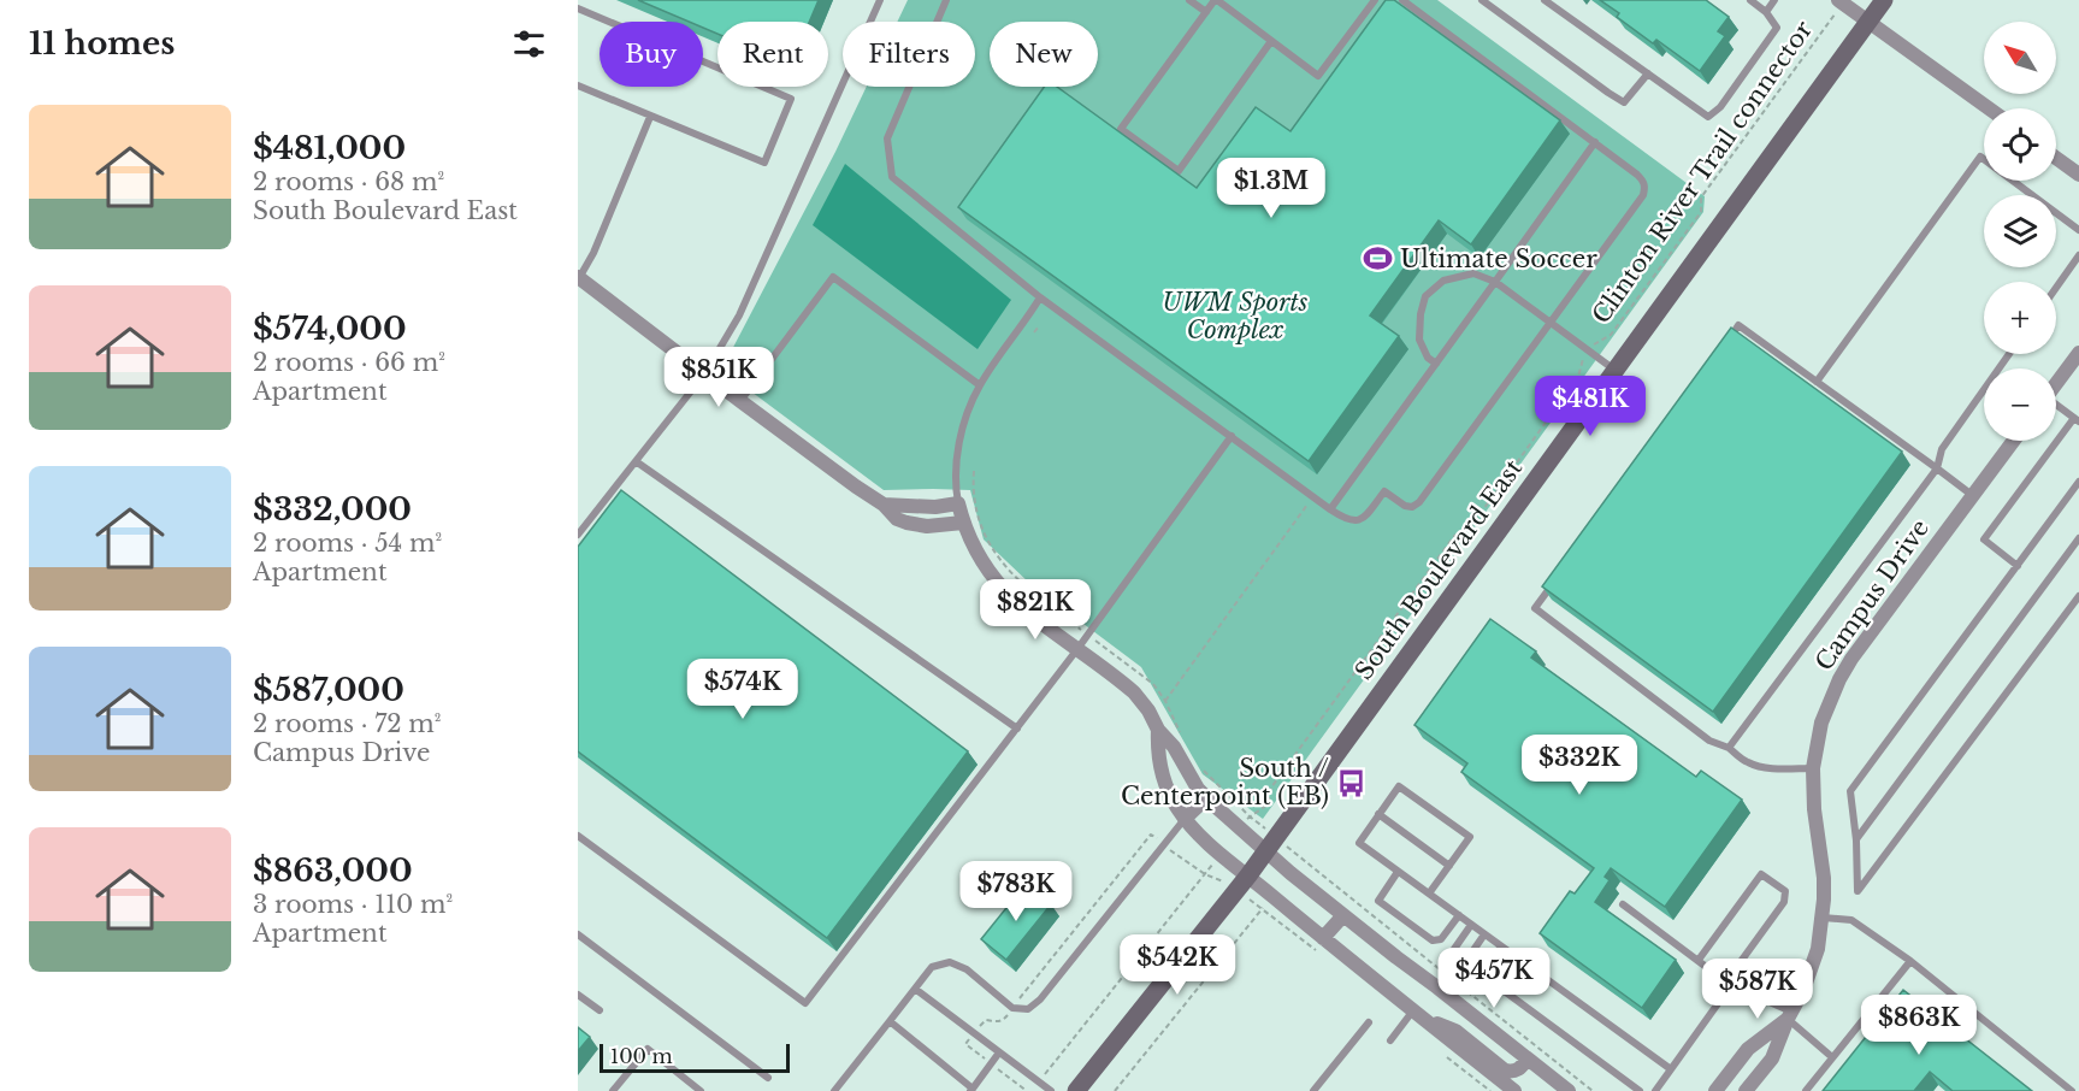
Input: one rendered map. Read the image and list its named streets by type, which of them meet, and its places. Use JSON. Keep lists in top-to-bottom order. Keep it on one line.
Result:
{"streets":{"street":["South Boulevard East","Campus Drive"],"path":["Clinton River Trail connector"]},"parks":["UWM Sports Complex"],"places":{"sports":["Ultimate Soccer"],"bus stop":["South / Centerpoint (EB)"]},"scale_bar":"100 m","north":"top left","page":{"heading":"11 homes","map_buttons":["+","−"],"chip":["Buy","Rent","Filters","New"],"list":[{"name":"$481,000","note":"2 rooms · 68 m² · South Boulevard East"},{"name":"$574,000","note":"2 rooms · 66 m² · Apartment"},{"name":"$332,000","note":"2 rooms · 54 m² · Apartment"},{"name":"$587,000","note":"2 rooms · 72 m² · Campus Drive"},{"name":"$863,000","note":"3 rooms · 110 m² · Apartment"}],"price":["$1.3M","$851K","$481K","$821K","$574K","$332K","$783K","$542K","$457K","$587K","$863K"],"scale":"100 m"}}
